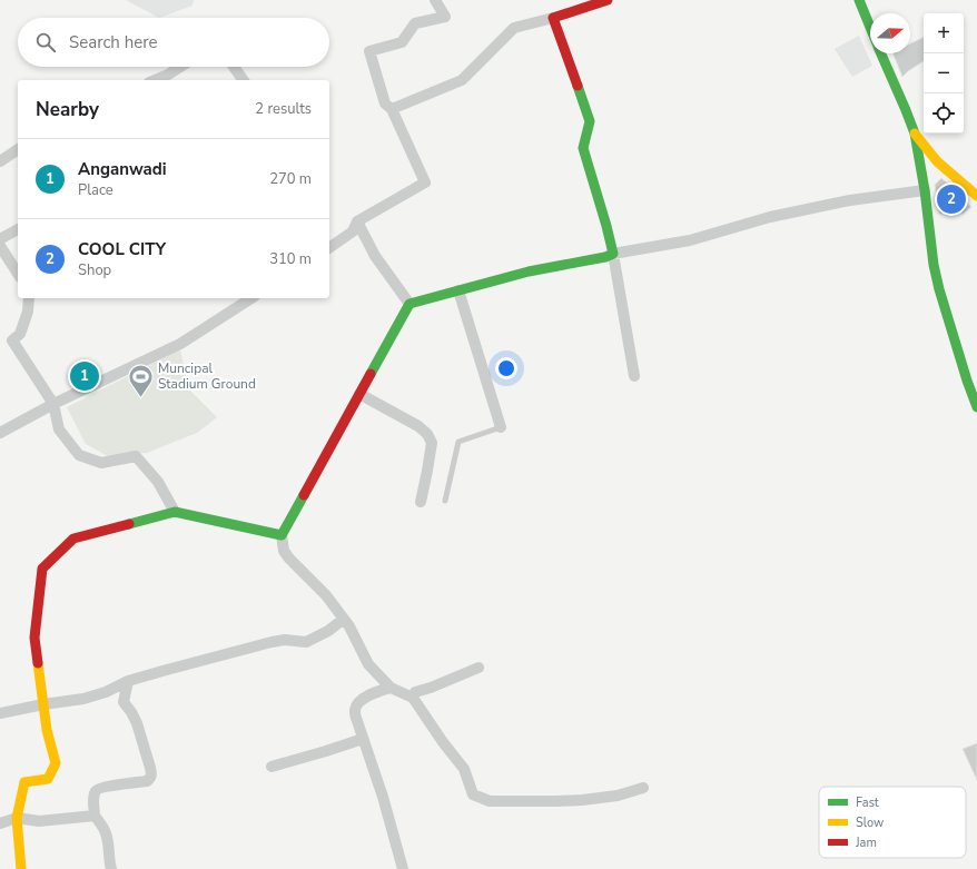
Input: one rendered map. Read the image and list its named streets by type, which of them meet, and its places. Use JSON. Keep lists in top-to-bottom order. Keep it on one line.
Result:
{"places":{"sports":["Muncipal Stadium Ground"]},"legend":["Fast","Slow","Jam"],"north":"right","page":{"map_buttons":["+","−"],"search":"Search here","heading":["Nearby","2 results"],"list":[{"mark":"1","name":"Anganwadi","note":"Place","value":"270 m"},{"mark":"2","name":"COOL CITY","note":"Shop","value":"310 m"}],"pins":["2","1"]}}
